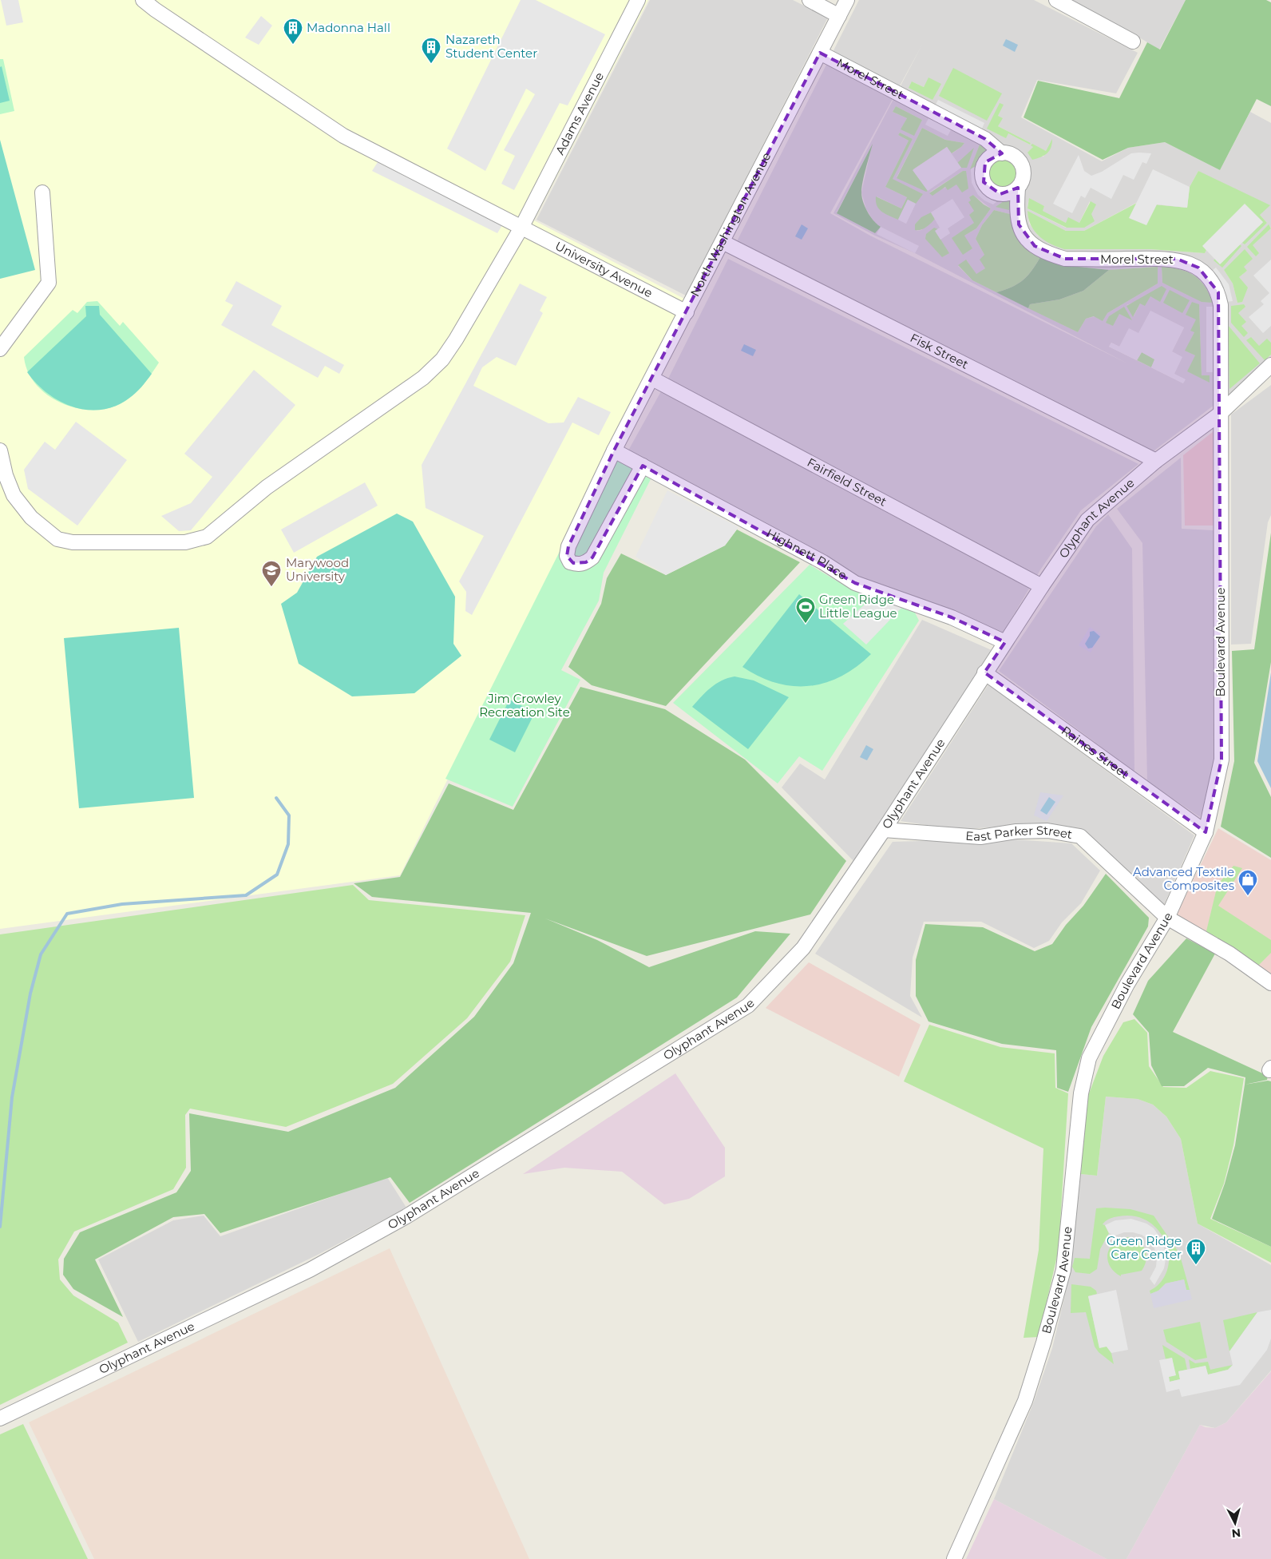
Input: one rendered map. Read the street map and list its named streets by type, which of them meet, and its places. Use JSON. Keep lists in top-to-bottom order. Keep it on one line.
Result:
{"streets":{"street":["Morel Street","Adams Avenue","North Washington Avenue","University Avenue","Fisk Street","Fairfield Street","Olyphant Avenue","Highnett Place","Boulevard Avenue","Raines Street","East Parker Street"]},"crossings":[["Morel Street","North Washington Avenue"],["Morel Street","Olyphant Avenue"],["Morel Street","Boulevard Avenue"],["Adams Avenue","University Avenue"],["North Washington Avenue","University Avenue"],["North Washington Avenue","Fisk Street"],["North Washington Avenue","Fairfield Street"],["North Washington Avenue","Highnett Place"],["Fisk Street","Olyphant Avenue"],["Fairfield Street","Olyphant Avenue"],["Olyphant Avenue","Highnett Place"],["Olyphant Avenue","Boulevard Avenue"],["Olyphant Avenue","Raines Street"],["Olyphant Avenue","East Parker Street"],["Boulevard Avenue","Raines Street"],["Boulevard Avenue","East Parker Street"]],"parks":["Jim Crowley Recreation Site"],"places":{"building":["Madonna Hall","Nazareth Student Center","Green Ridge Care Center"],"school or university":["Marywood University"],"sports":["Green Ridge Little League"],"shop":["Advanced Textile Composites"]},"north":"bottom"}
